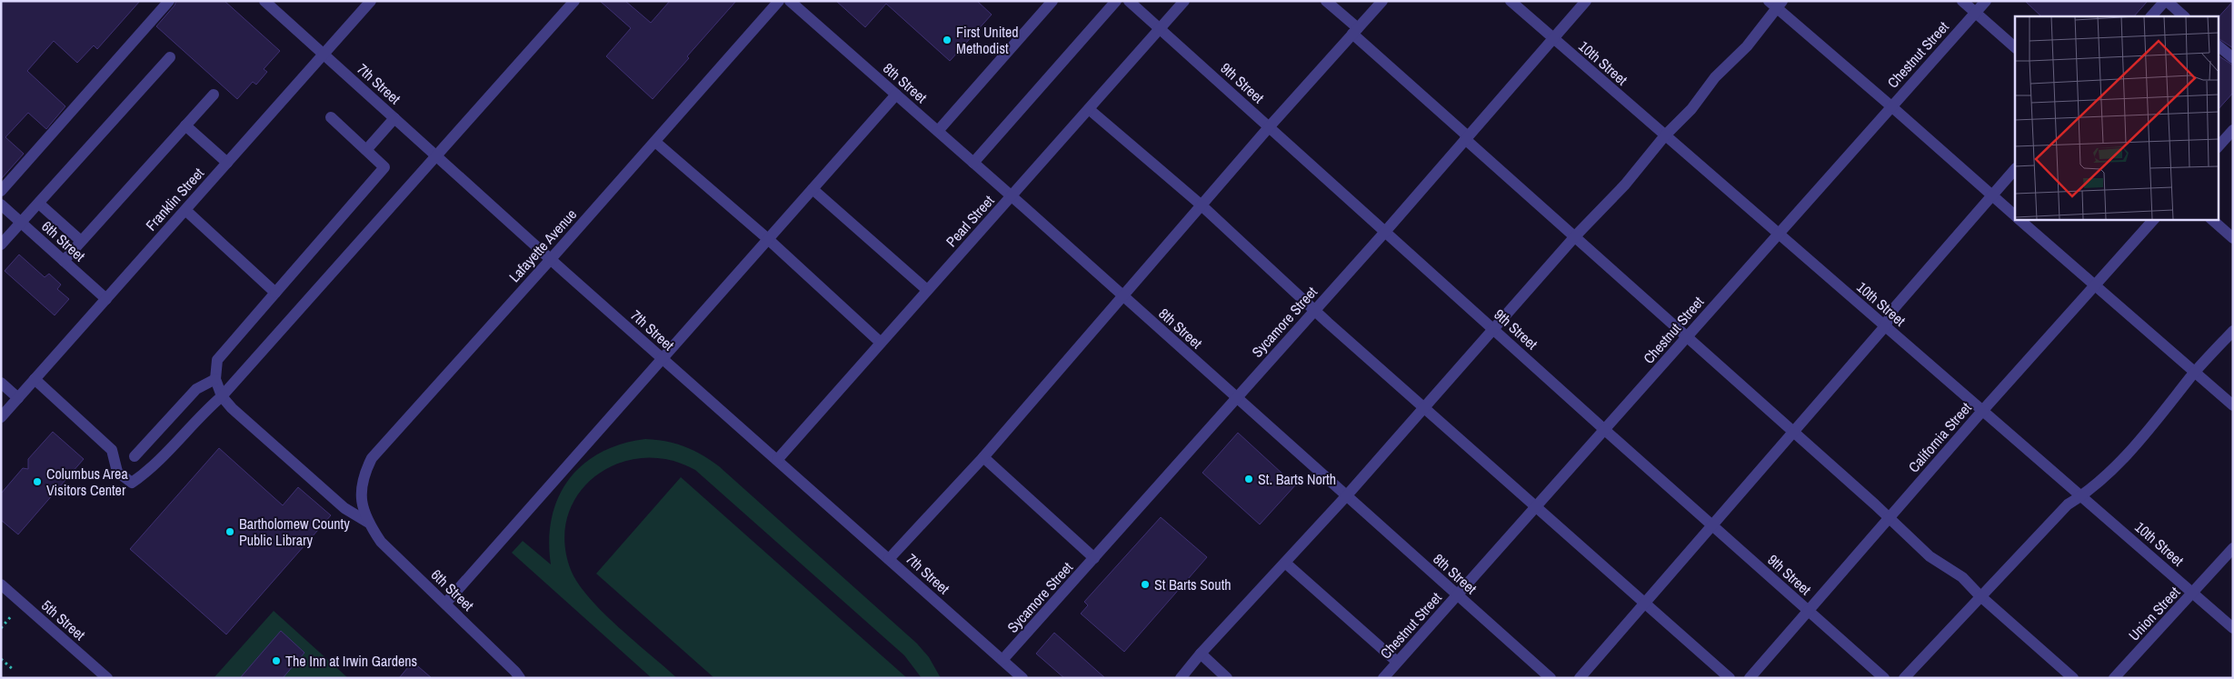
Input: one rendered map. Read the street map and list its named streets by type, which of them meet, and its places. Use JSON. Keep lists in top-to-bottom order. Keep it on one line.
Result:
{"streets":{"street":["Chestnut Street","10th Street","8th Street","9th Street","7th Street","Franklin Street","Pearl Street","6th Street","Lafayette Avenue","Sycamore Street","California Street","Union Street","5th Street"]},"crossings":[["Chestnut Street","10th Street"],["Chestnut Street","8th Street"],["Chestnut Street","9th Street"],["10th Street","Sycamore Street"],["10th Street","California Street"],["10th Street","Union Street"],["8th Street","Pearl Street"],["8th Street","Sycamore Street"],["9th Street","Pearl Street"],["9th Street","Sycamore Street"],["9th Street","California Street"],["7th Street","Franklin Street"],["7th Street","Pearl Street"],["7th Street","Lafayette Avenue"],["7th Street","Sycamore Street"],["Franklin Street","6th Street"],["6th Street","Lafayette Avenue"]],"places":["First United Methodist","St. Barts North","Columbus Area Visitors Center","Bartholomew County Public Library","St Barts South","The Inn at Irwin Gardens"]}
